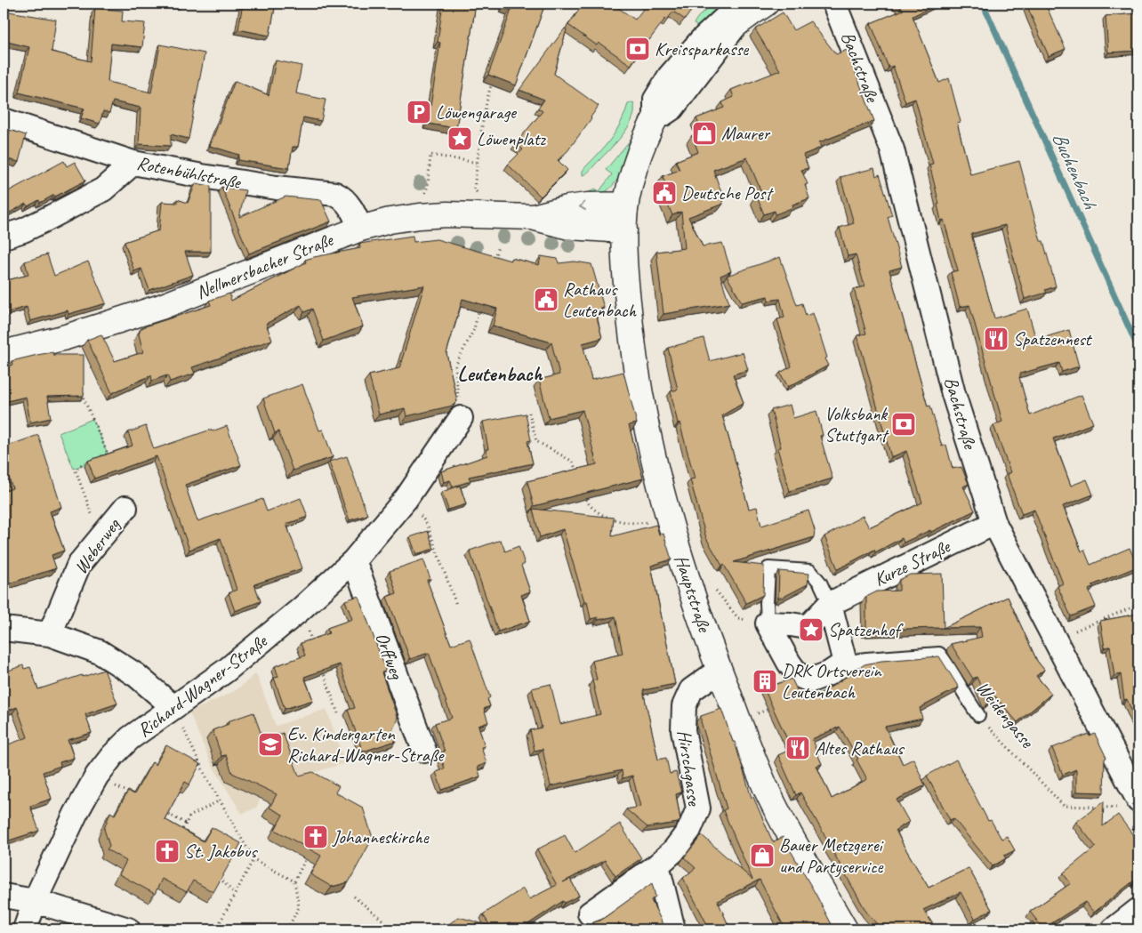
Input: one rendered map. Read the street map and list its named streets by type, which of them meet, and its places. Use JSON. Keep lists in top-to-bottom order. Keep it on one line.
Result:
{"streets":{"street":["Bachstraße","Rotenbühlstraße","Nellmersbacher Straße","Weberweg","Kurze Straße","Hauptstraße","Orffweg","Richard-Wagner-Straße","Hirschgasse"],"lane":["Weidengasse"]},"crossings":[["Bachstraße","Kurze Straße"],["Bachstraße","Weidengasse"],["Rotenbühlstraße","Nellmersbacher Straße"],["Nellmersbacher Straße","Hauptstraße"],["Hauptstraße","Hirschgasse"],["Orffweg","Richard-Wagner-Straße"]],"districts":["Leutenbach"],"water":["Buchenbach"],"places":{"bank":["Kreissparkasse","Volksbank Stuttgart"],"parking":["Löwengarage"],"shop":["Maurer","Bauer Metzgerei und Partyservice"],"place":["Löwenplatz","Spatzenhof"],"public building":["Deutsche Post","Rathaus Leutenbach"],"restaurant":["Spatzennest","Altes Rathaus"],"building":["DRK Ortsverein Leutenbach"],"school or university":["Ev. Kindergarten Richard-Wagner-Straße"],"church":["Johanneskirche","St. Jakobus"]}}
